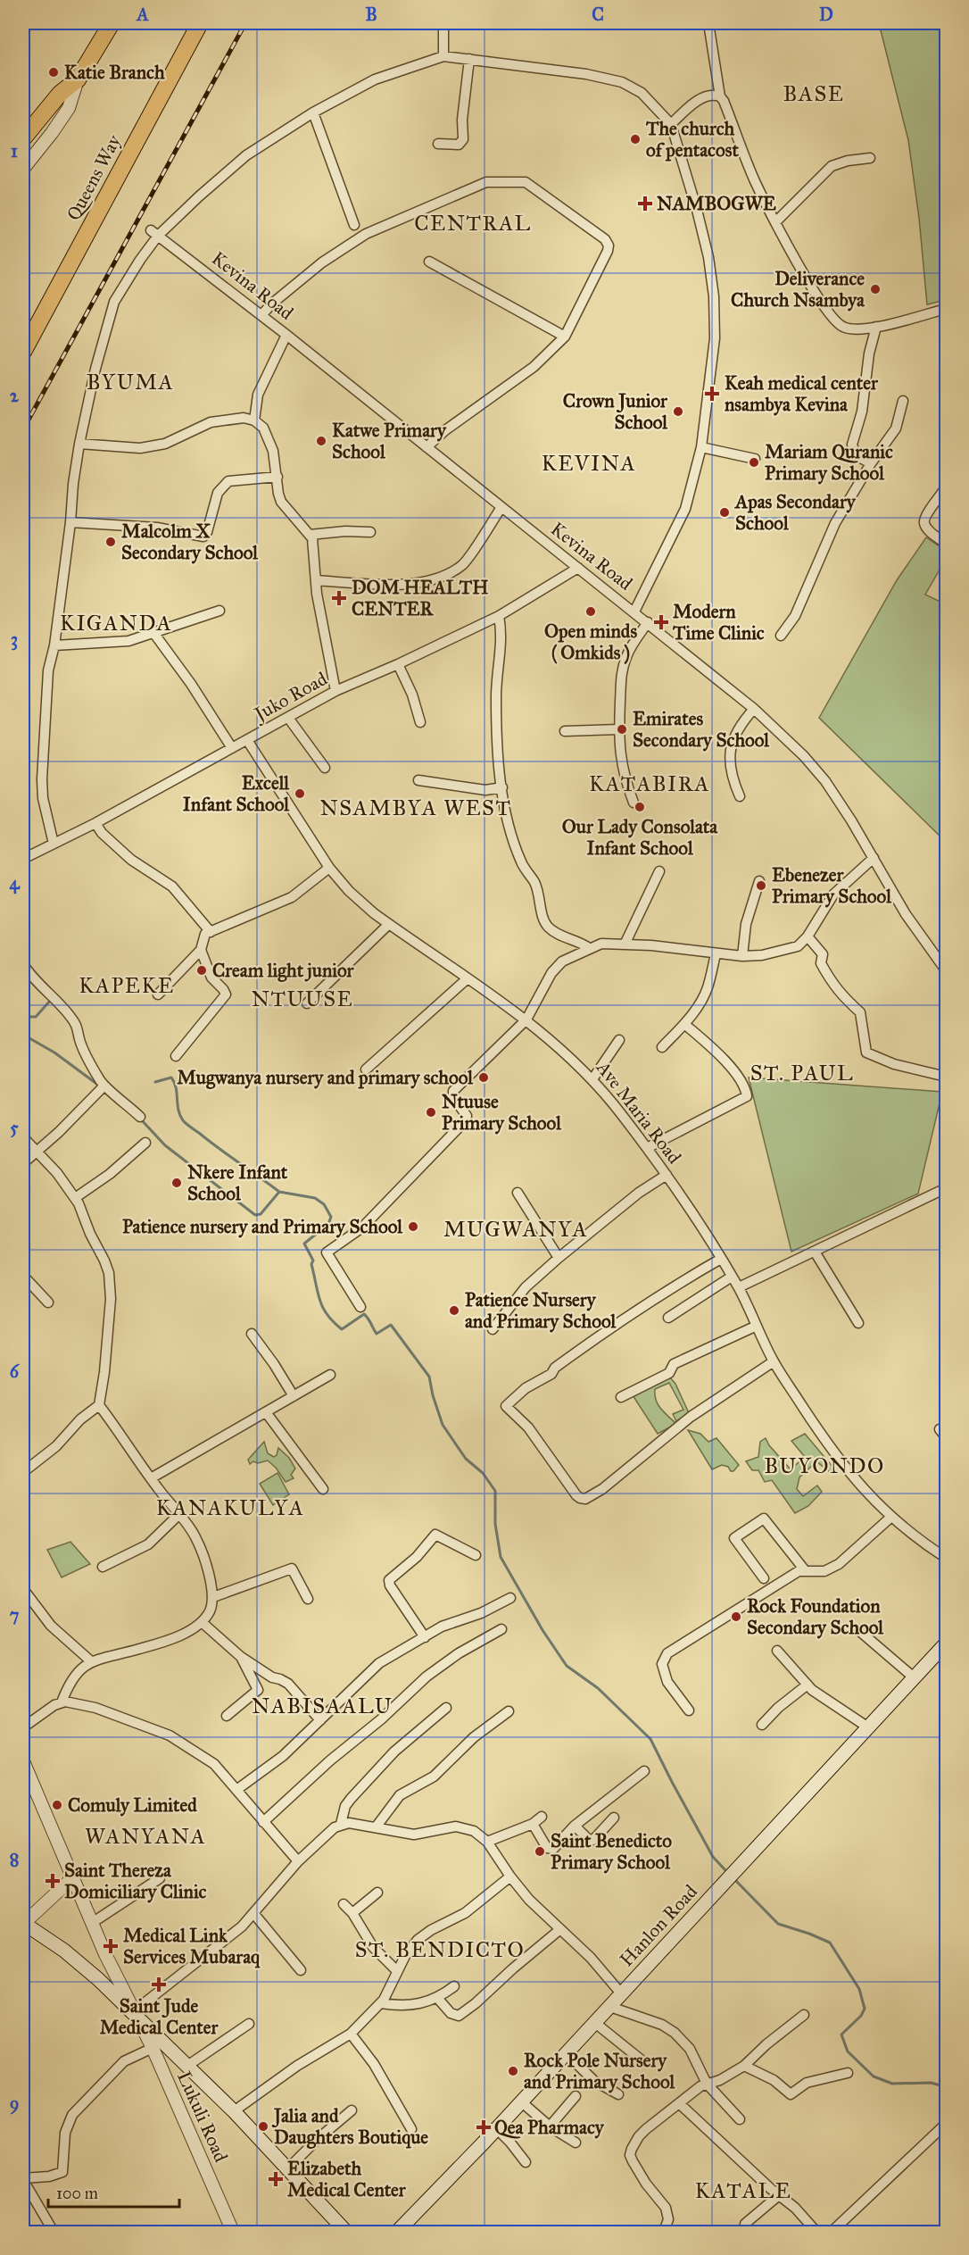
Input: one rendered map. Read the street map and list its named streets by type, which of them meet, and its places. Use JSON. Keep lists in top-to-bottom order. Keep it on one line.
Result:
{"streets":{"highway":["Queens Way"],"main road":["Hanlon Road"],"street":["Kevina Road","Juko Road","Ave Maria Road","Lukuli Road"]},"crossings":[["Kevina Road","Juko Road"],["Juko Road","Ave Maria Road"]],"districts":["BASE","CENTRAL","BYUMA","KEVINA","KIGANDA","KATABIRA","NSAMBYA WEST","KAPEKE","NTUUSE","ST. PAUL","MUGWANYA","BUYONDO","KANAKULYA","NABISAALU","WANYANA","ST. BENDICTO","KATALE"],"places":{"other":["Katie Branch","The church of pentacost","Deliverance Church Nsambya","Crown Junior School","Katwe Primary School","Mariam Quranic Primary School","Apas Secondary School","Malcolm X Secondary School","Open minds ( Omkids )","Emirates Secondary School","Excell Infant School","Our Lady Consolata Infant School","Ebenezer Primary School","Cream light junior","Mugwanya nursery and primary school","Ntuuse Primary School","Nkere Infant School","Patience nursery and Primary School","Patience Nursery and Primary School","Rock Foundation Secondary School","Comuly Limited","Saint Benedicto Primary School","Rock Pole Nursery and Primary School","Jalia and Daughters Boutique"],"health":["NAMBOGWE","Keah medical center nsambya Kevina","DOM HEALTH CENTER","Modern Time Clinic","Saint Thereza Domiciliary Clinic","Medical Link Services Mubaraq","Saint Jude Medical Center","Qea Pharmacy","Elizabeth Medical Center"]},"scale_bar":"100 m","grid":{"columns":["A","B","C","D"],"rows":["1","2","3","4","5","6","7","8","9"]}}
